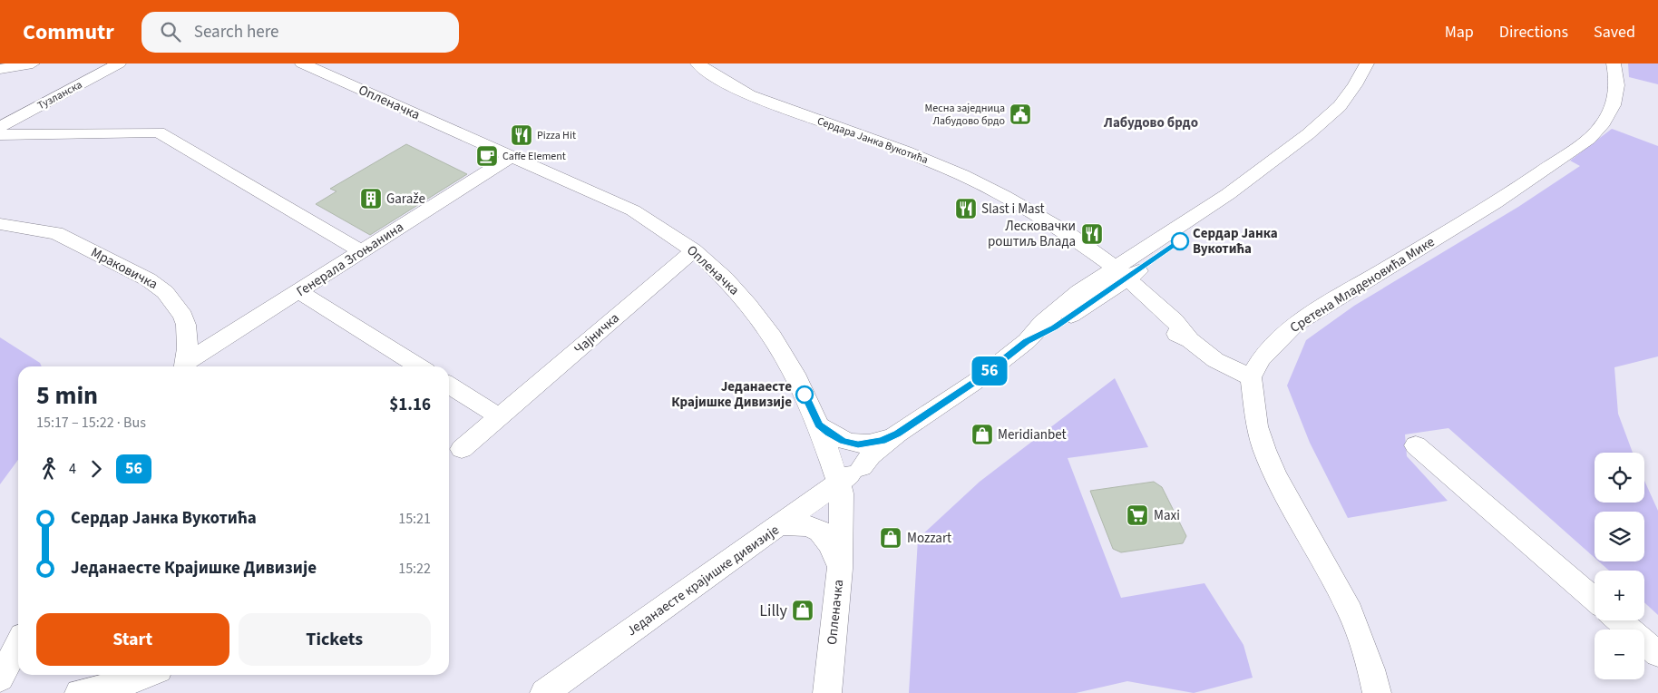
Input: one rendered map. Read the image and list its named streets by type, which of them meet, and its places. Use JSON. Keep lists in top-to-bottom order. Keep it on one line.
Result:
{"streets":{"street":["Тузланска","Опленачка","Сердара Јанка Вукотића","Генерала Згоњанина","Мраковичка","Сретена Младеновића Мике","Чајничка","Једанаесте крајишке дивизије"]},"crossings":[["Опленачка","Генерала Згоњанина"],["Опленачка","Чајничка"],["Опленачка","Једанаесте крајишке дивизије"],["Сердара Јанка Вукотића","Сретена Младеновића Мике"],["Сердара Јанка Вукотића","Једанаесте крајишке дивизије"],["Генерала Згоњанина","Мраковичка"]],"districts":["Лабудово брдо"],"places":{"public building":["Месна заједница Лабудово брдо"],"restaurant":["Pizza Hit","Slast i Mast","Лесковачки роштиљ Влада"],"cafe":["Caffe Element"],"building":["Garaže"],"other":["Сердар Јанка Вукотића","Једанаесте Крајишке Дивизије"],"shop":["Meridianbet","Mozzart","Lilly"],"supermarket":["Maxi"]},"lines":["bus line 56"],"page":{"header":"Commutr","search":"Search here","nav":["Map","Directions","Saved"],"on_map":"56","heading":["5 min","15:17 – 15:22 · Bus","$1.16"],"legs":["4","56"],"map_buttons":["+","−"],"list":[{"name":"Сердар Јанка Вукотића","value":"15:21"},{"name":"Једанаесте Крајишке Дивизије","value":"15:22"}],"buttons":["Start","Tickets"]}}
